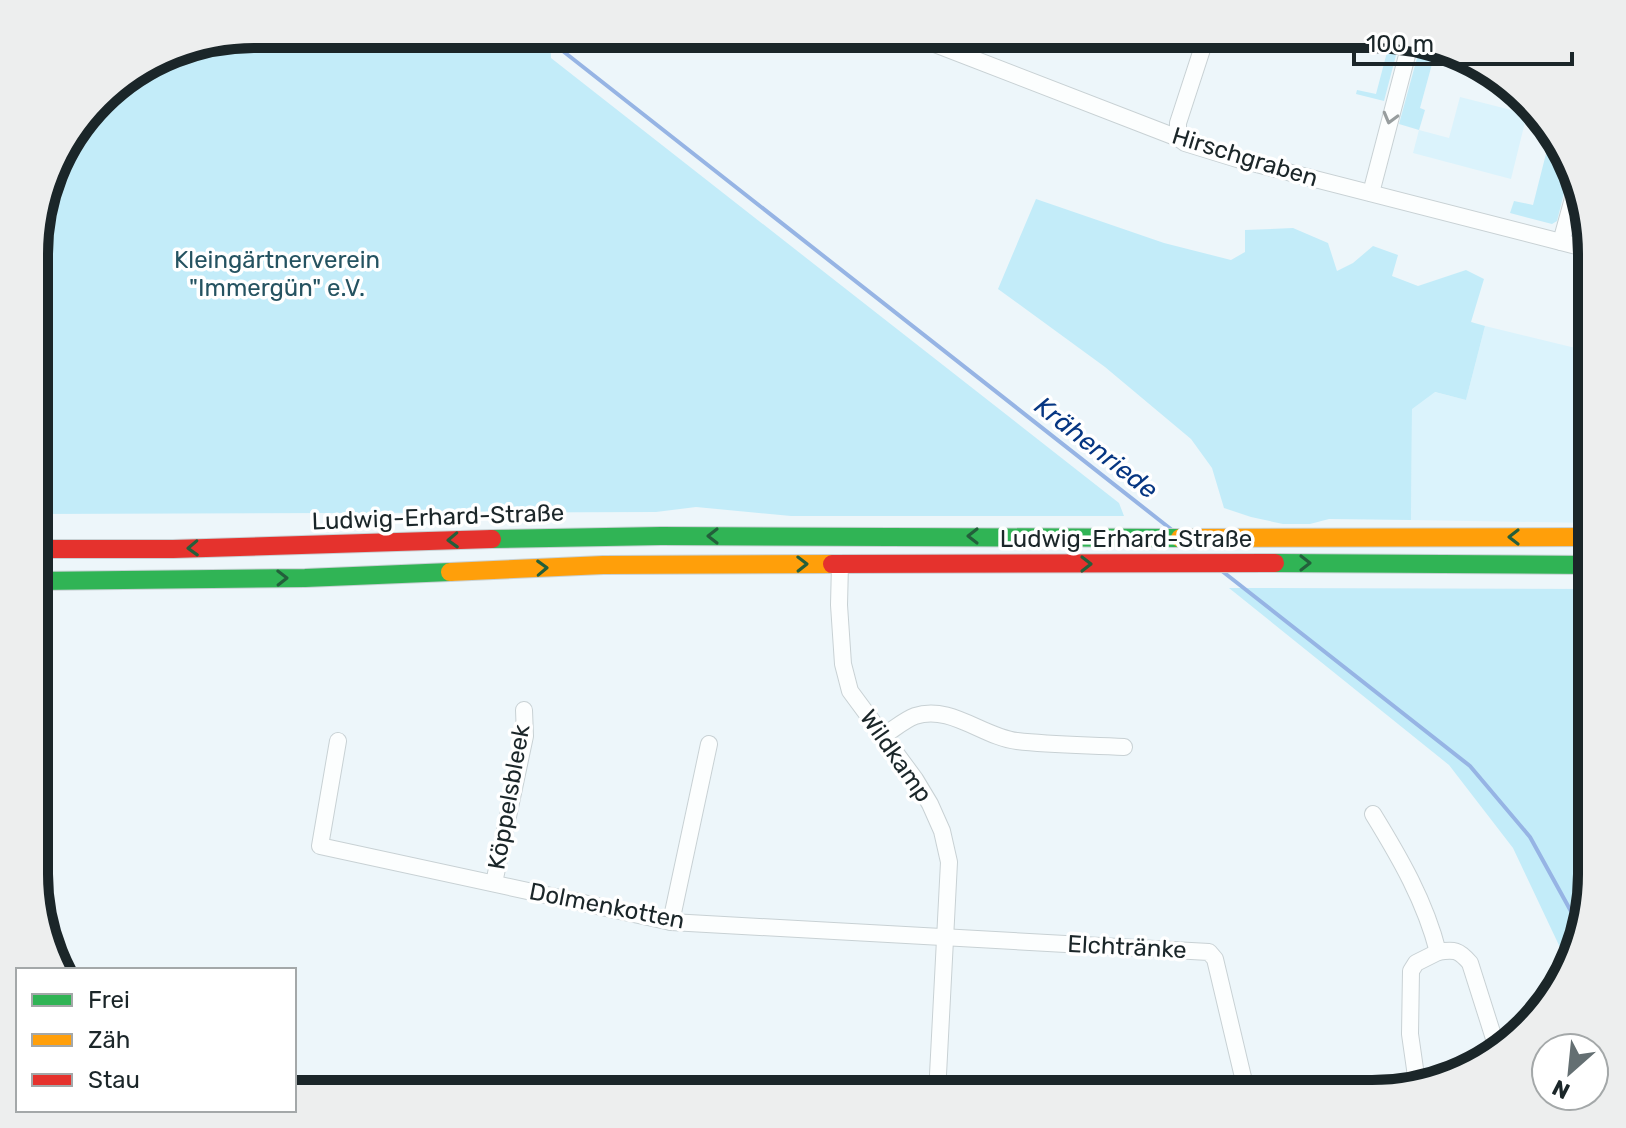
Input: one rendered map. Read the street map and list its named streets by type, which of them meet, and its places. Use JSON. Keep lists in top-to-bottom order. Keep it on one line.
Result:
{"streets":{"main road":["Ludwig-Erhard-Straße"],"street":["Hirschgraben","Wildkamp","Köppelsbleek","Dolmenkotten","Elchtränke"]},"crossings":[["Ludwig-Erhard-Straße","Wildkamp"],["Wildkamp","Dolmenkotten"],["Wildkamp","Elchtränke"],["Köppelsbleek","Dolmenkotten"],["Dolmenkotten","Elchtränke"]],"water":["Krähenriede"],"parks":["Kleingärtnerverein \"Immergün\" e.V."],"legend":["Frei","Zäh","Stau"],"scale_bar":"100 m","north":"bottom left"}
